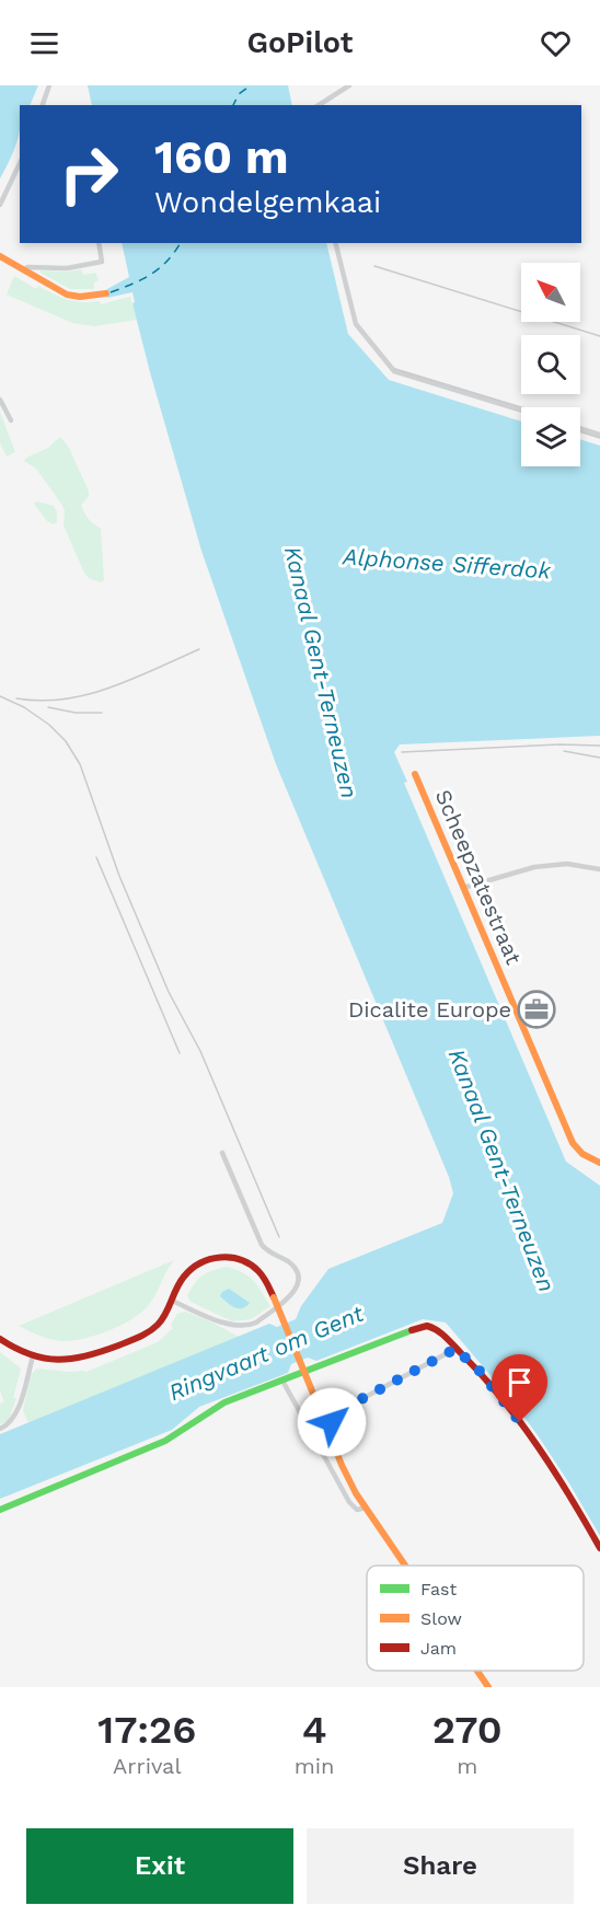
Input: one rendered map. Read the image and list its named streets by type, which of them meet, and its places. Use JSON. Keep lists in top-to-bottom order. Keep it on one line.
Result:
{"streets":{"street":["Scheepzatestraat"]},"water":["Alphonse Sifferdok","Kanaal Gent-Terneuzen","Ringvaart om Gent"],"places":{"office":["Dicalite Europe"]},"legend":["Fast","Slow","Jam"],"north":"top left","page":{"header":"GoPilot","turn":["160 m","Wondelgemkaai"],"eta":["17:26","Arrival","4","min","270","m"],"buttons":["Exit","Share"]}}
